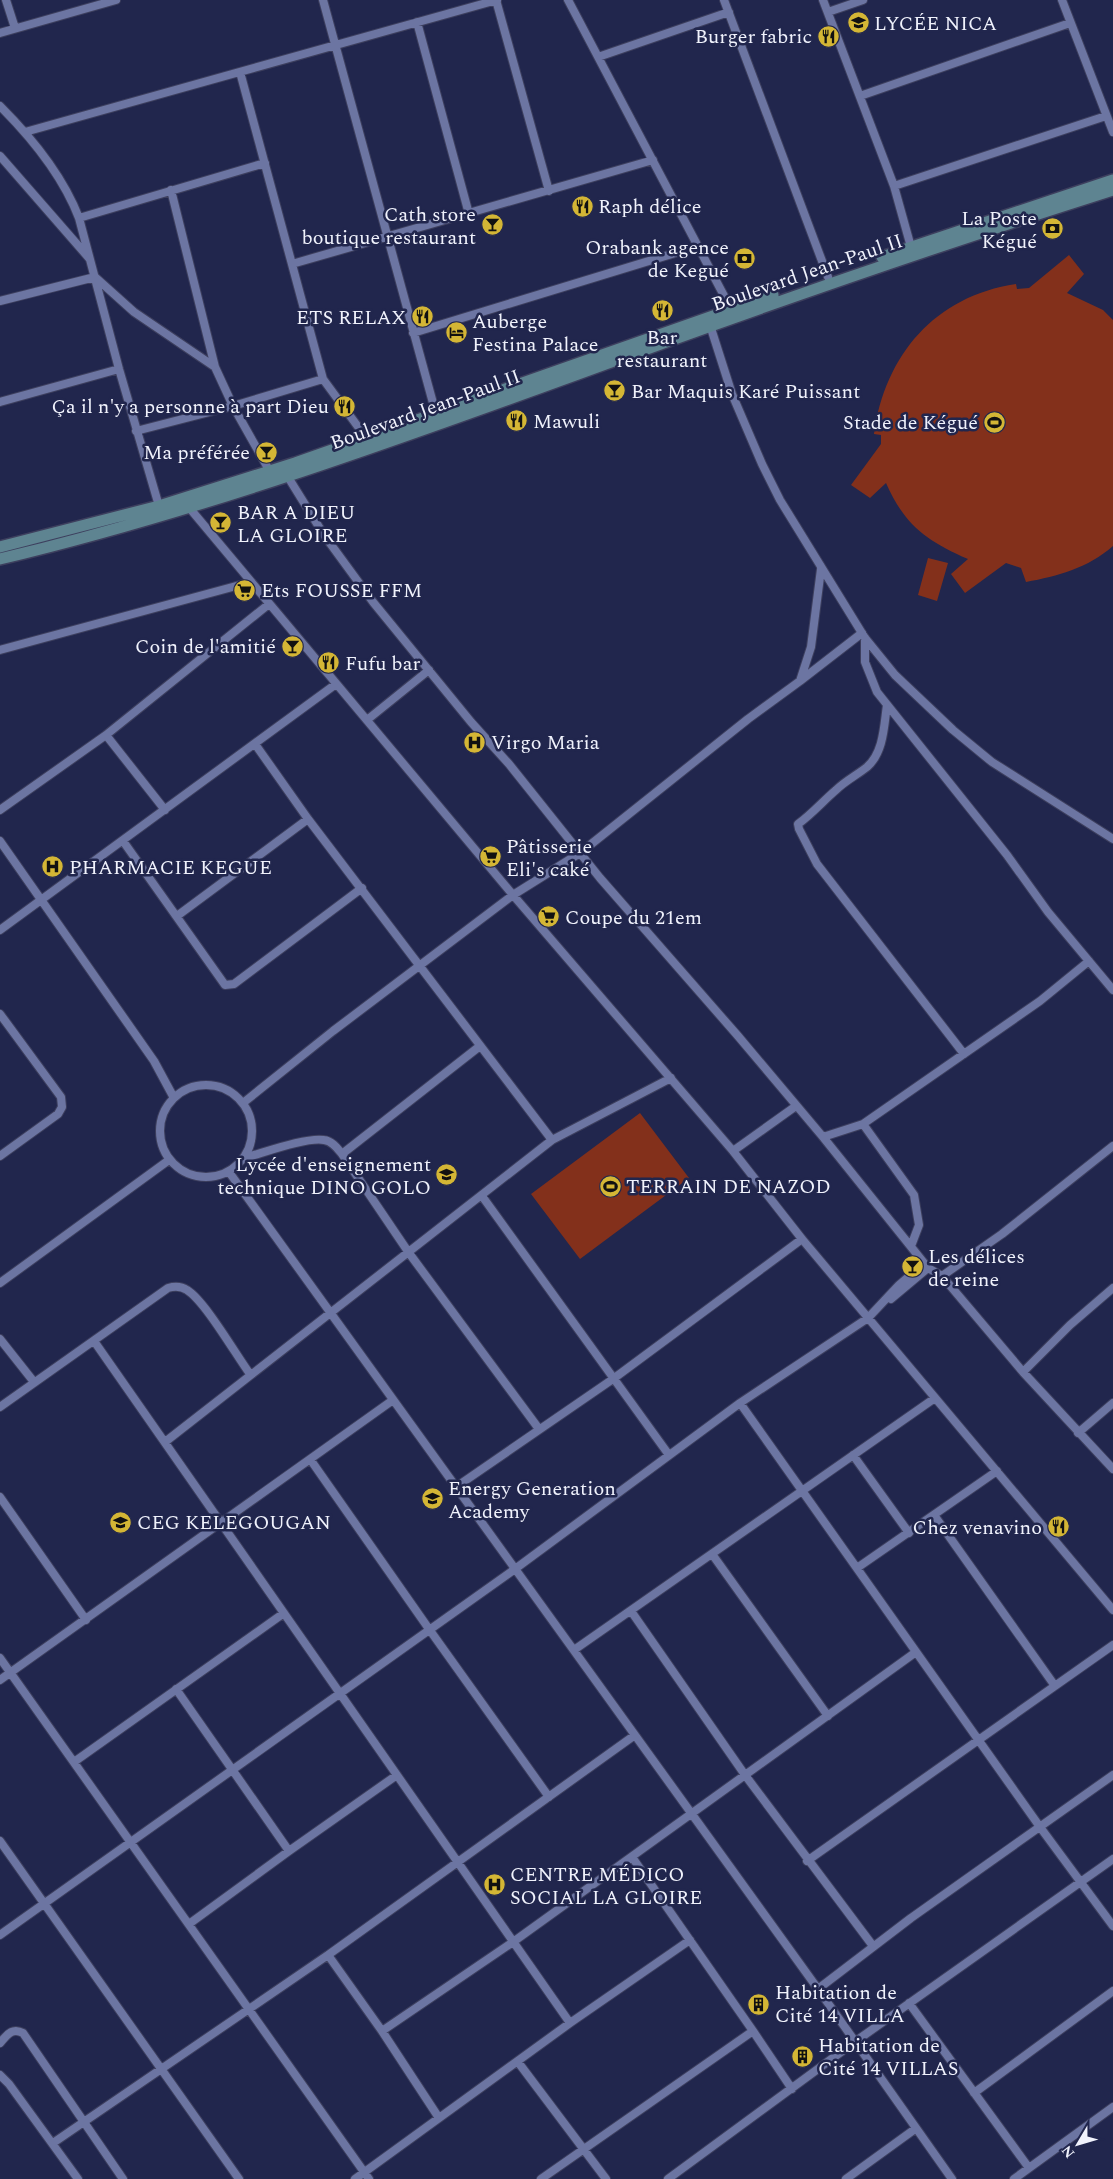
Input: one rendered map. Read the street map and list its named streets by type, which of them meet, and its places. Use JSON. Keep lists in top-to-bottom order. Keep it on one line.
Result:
{"streets":{"main road":["Boulevard Jean-Paul II"]},"places":{"school or university":["LYCÉE NICA","Lycée d'enseignement technique DINO GOLO","Energy Generation Academy","CEG KELEGOUGAN"],"restaurant":["Burger fabric","Raph délice","Bar restaurant","ETS RELAX","Ça il n'y a personne à part Dieu","Mawuli","Fufu bar","Chez venavino"],"bar":["Cath store boutique restaurant","Bar Maquis Karé Puissant","Ma préférée","BAR A DIEU LA GLOIRE","Coin de l'amitié","Les délices de reine"],"bank":["La Poste Kégué","Orabank agence de Kegué"],"hotel":["Auberge Festina Palace"],"sports":["Stade de Kégué","TERRAIN DE NAZOD"],"supermarket":["Ets FOUSSE FFM","Pâtisserie Eli's caké","Coupe du 21em"],"hospital":["Virgo Maria","PHARMACIE KEGUE","CENTRE MÉDICO SOCIAL LA GLOIRE"],"building":["Habitation de Cité 14 VILLA","Habitation de Cité 14 VILLAS"]},"north":"bottom left"}
